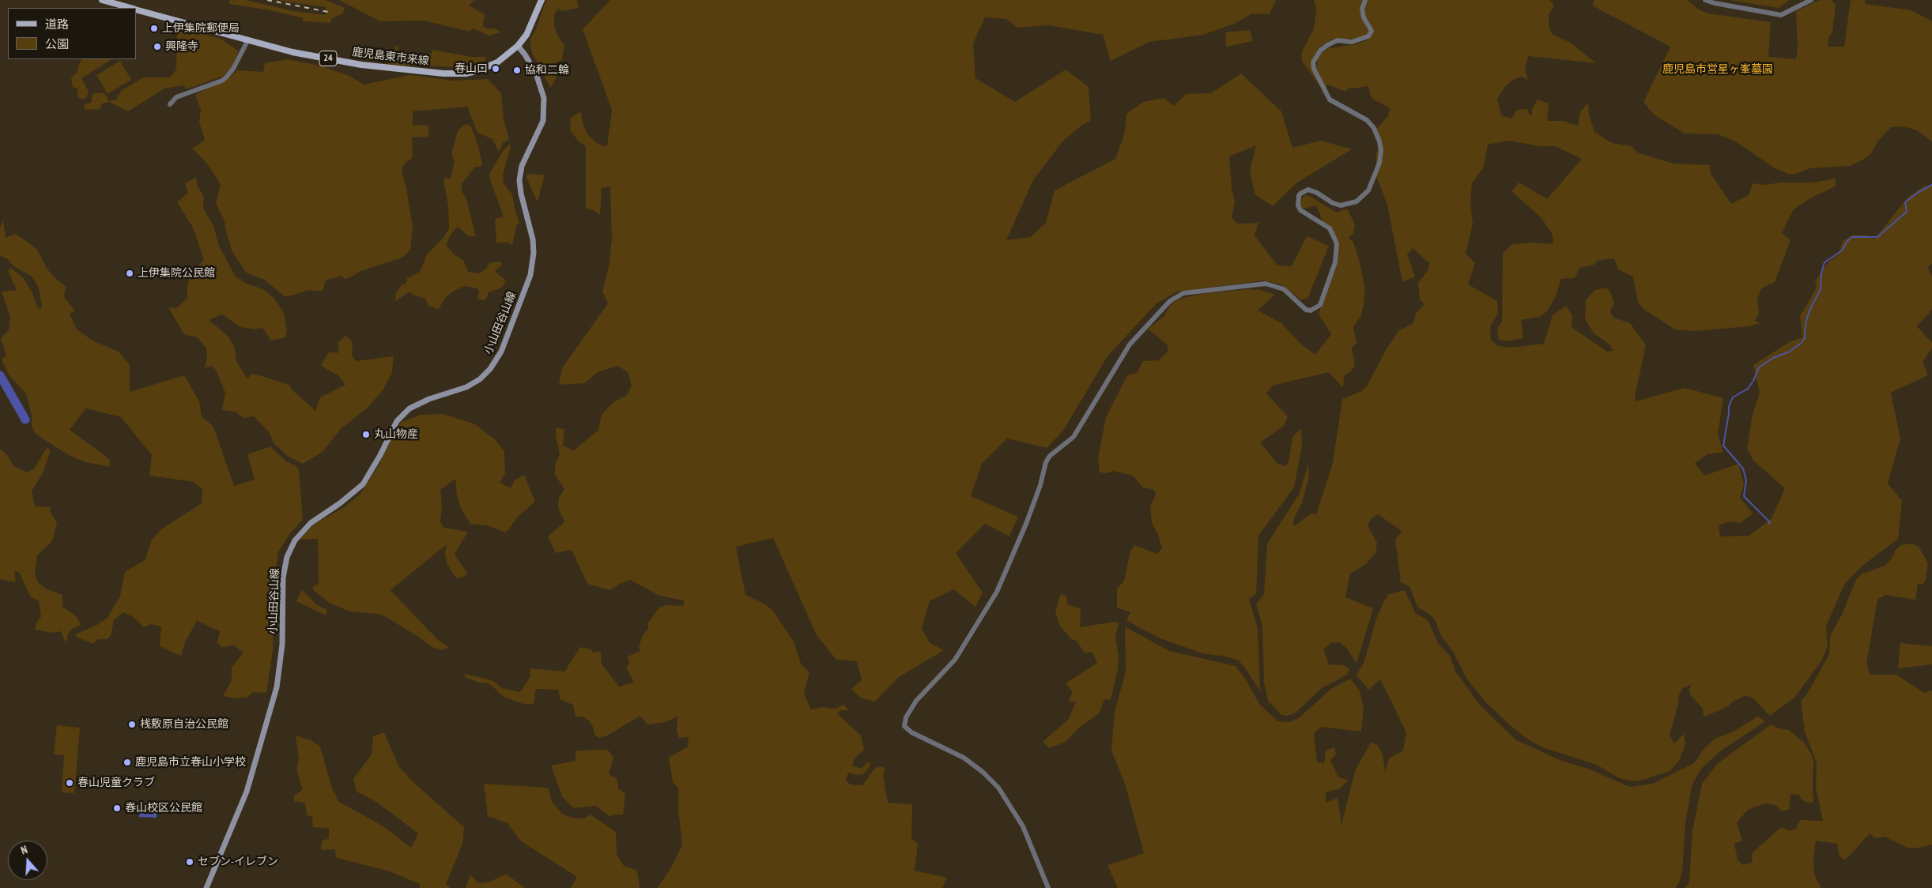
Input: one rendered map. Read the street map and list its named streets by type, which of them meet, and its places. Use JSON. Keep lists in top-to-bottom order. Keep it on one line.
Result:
{"streets":{"main road":["鹿児島東市来線","24","小山田谷山線"]},"crossings":[["鹿児島東市来線","小山田谷山線"]],"parks":["鹿児島市営星ヶ峯墓園"],"places":["上伊集院郵便局","興隆寺","春山口","協和二輪","上伊集院公民館","丸山物産","桟敷原自治公民館","鹿児島市立春山小学校","春山児童クラブ","春山校区公民館","セブン-イレブン"],"legend":["道路","公園"],"north":"top"}
